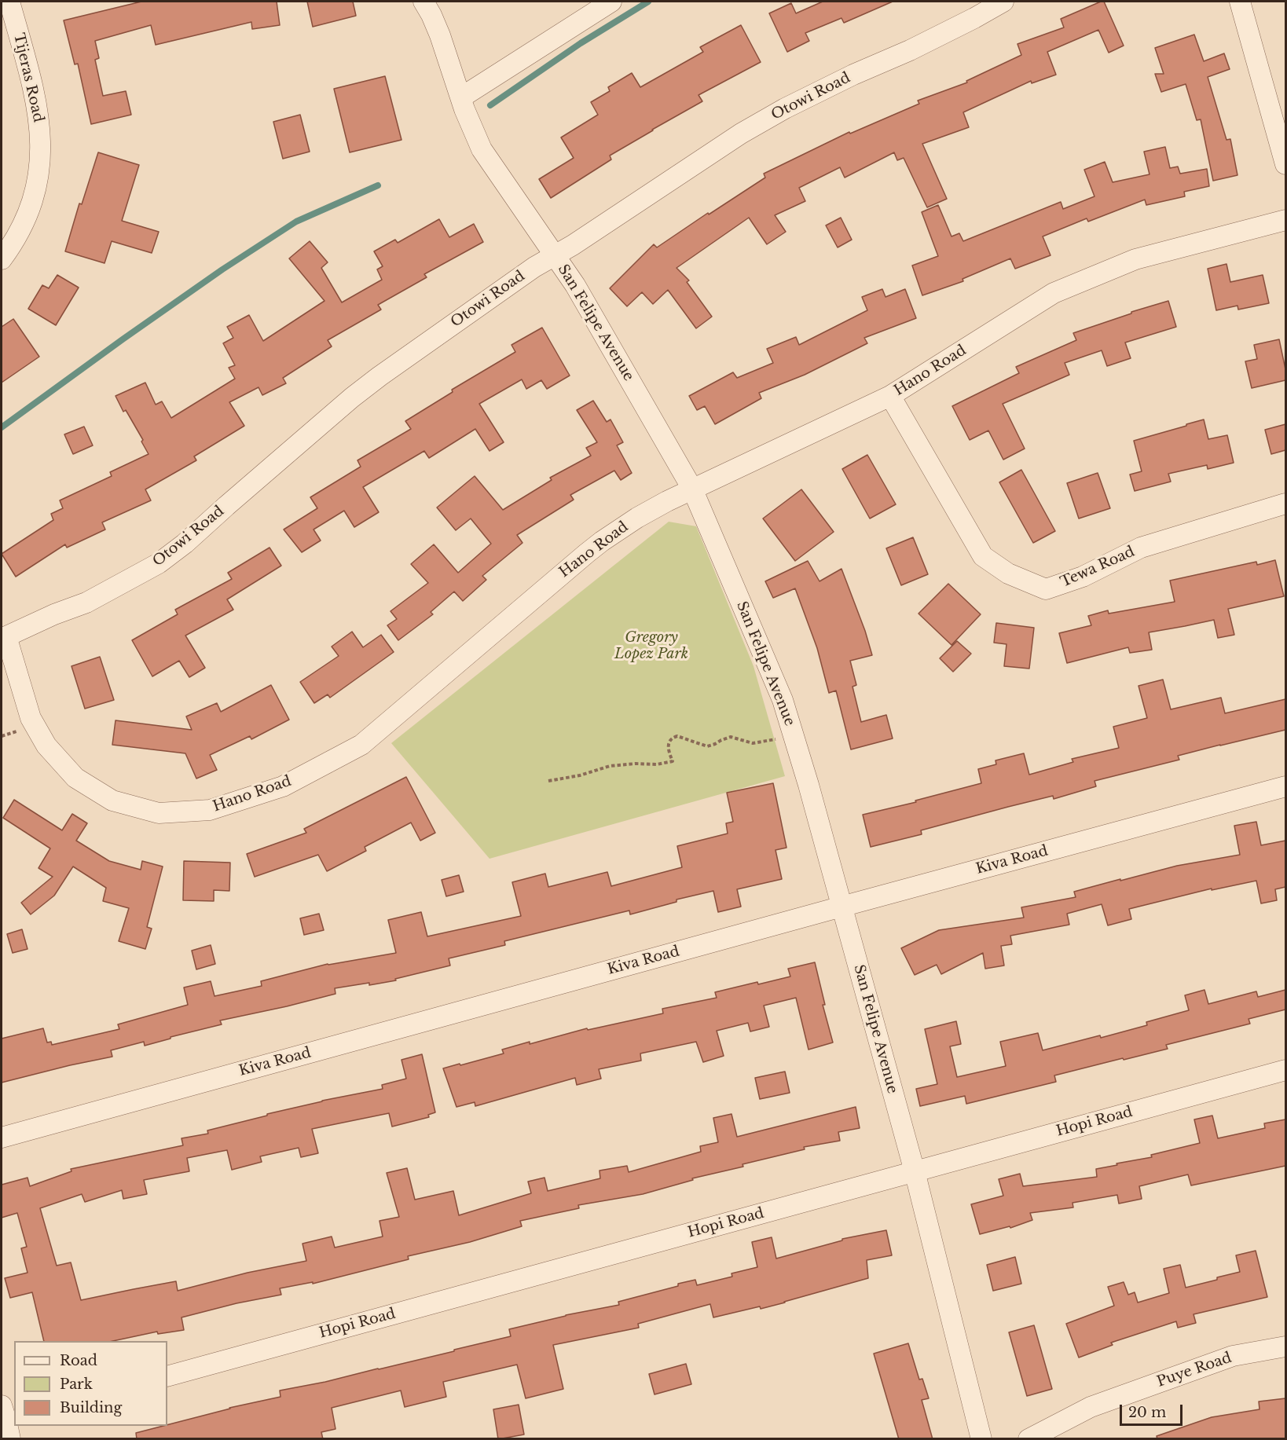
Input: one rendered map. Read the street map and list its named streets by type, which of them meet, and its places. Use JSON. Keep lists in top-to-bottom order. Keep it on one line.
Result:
{"streets":{"street":["Tijeras Road","Otowi Road","San Felipe Avenue","Hano Road","Tewa Road","Kiva Road","Hopi Road","Puye Road"]},"crossings":[["Otowi Road","San Felipe Avenue"],["Otowi Road","Hano Road"],["San Felipe Avenue","Hano Road"],["San Felipe Avenue","Kiva Road"],["San Felipe Avenue","Hopi Road"],["Hano Road","Tewa Road"]],"parks":["Gregory Lopez Park"],"legend":["Road","Park","Building"],"scale_bar":"20 m"}
